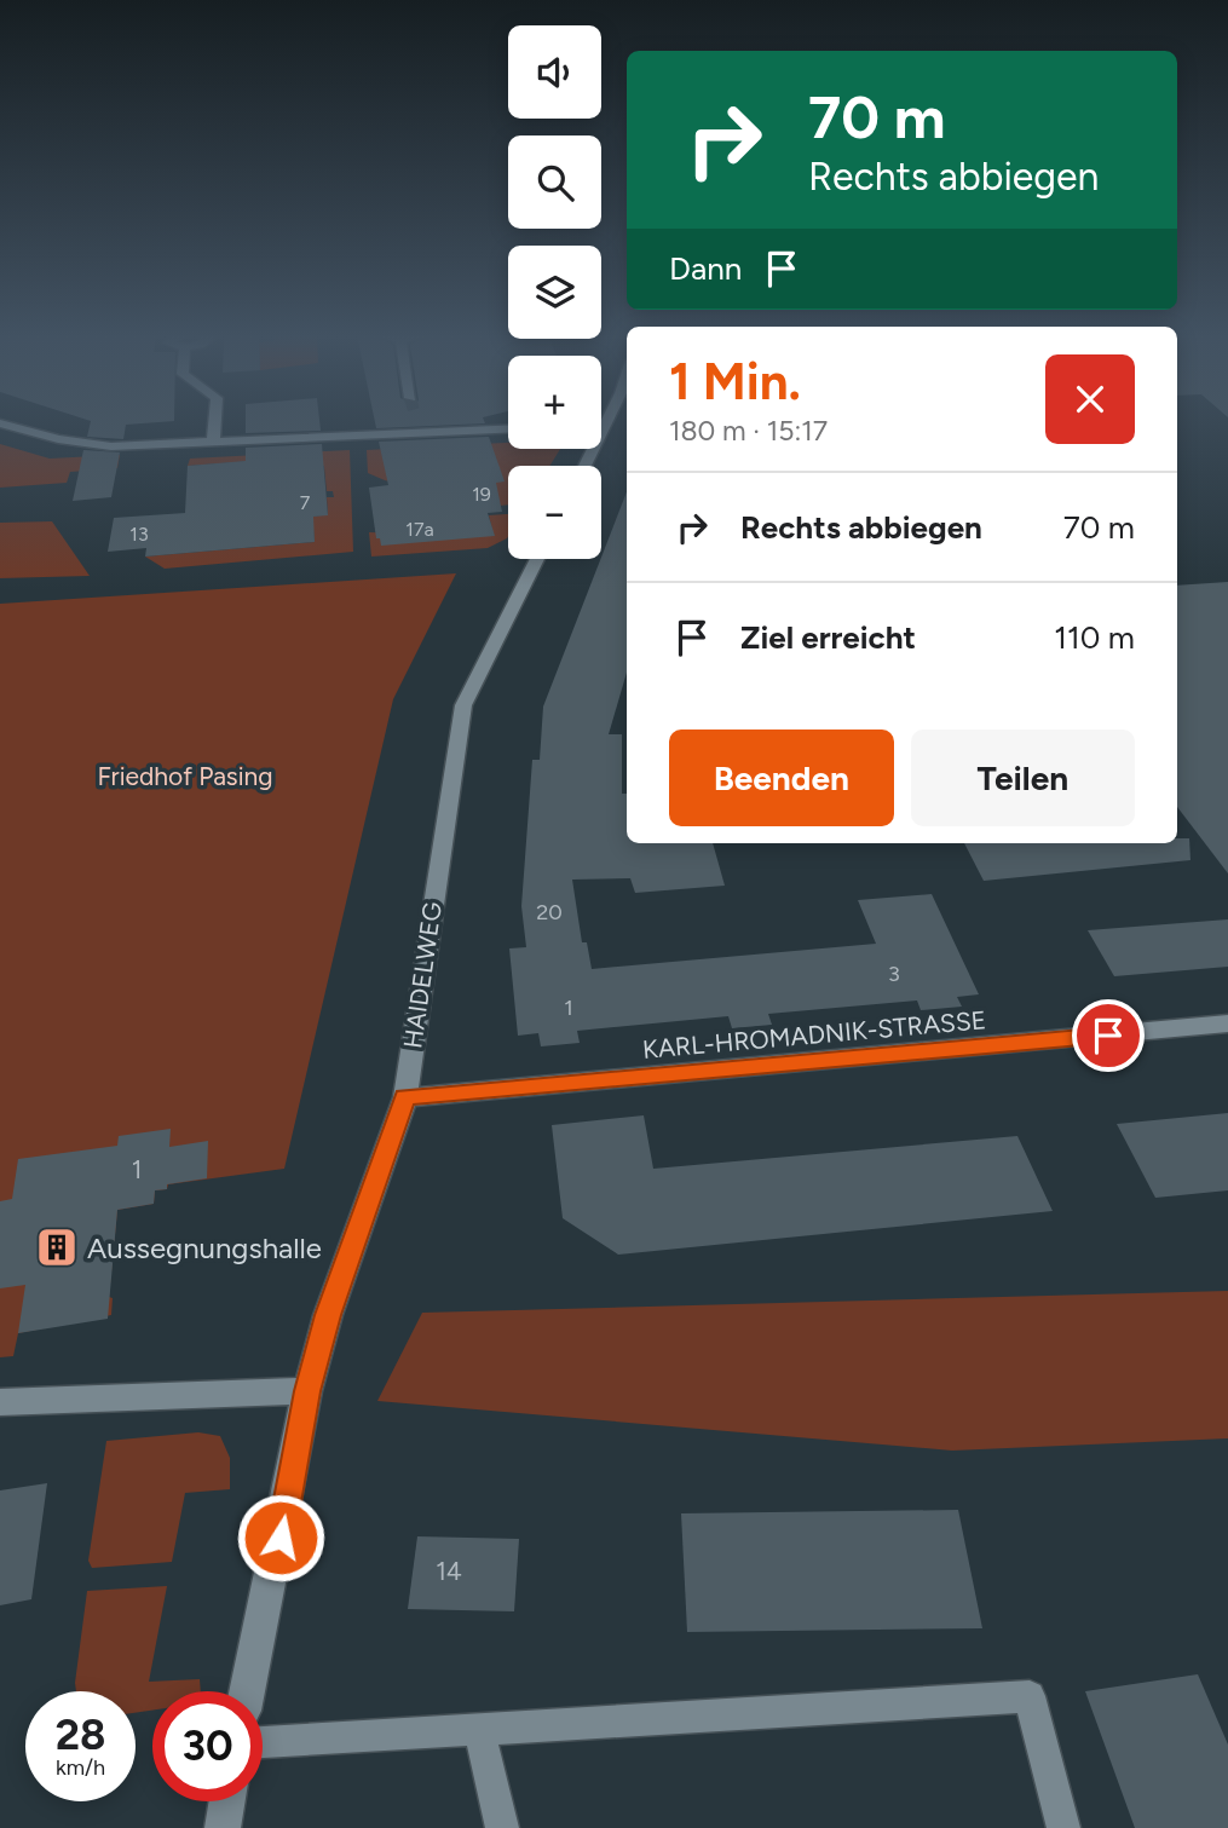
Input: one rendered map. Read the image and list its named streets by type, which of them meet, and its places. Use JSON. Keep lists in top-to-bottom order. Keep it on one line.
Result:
{"streets":{"street":["HAIDELWEG","KARL-HROMADNIK-STRASSE"]},"crossings":[["HAIDELWEG","KARL-HROMADNIK-STRASSE"]],"parks":["Friedhof Pasing"],"places":{"building":["Aussegnungshalle"]},"house_numbers":["19","7","17a","13","20","3","1","1","14"],"page":{"map_buttons":["+","−"],"turn":["70 m","Rechts abbiegen"],"then":"Dann","heading":["1 Min.","180 m · 15:17"],"list":[{"name":"Rechts abbiegen","value":"70 m"},{"name":"Ziel erreicht","value":"110 m"}],"buttons":["Beenden","Teilen"],"speed":"28 km/h","limit":"30"}}
